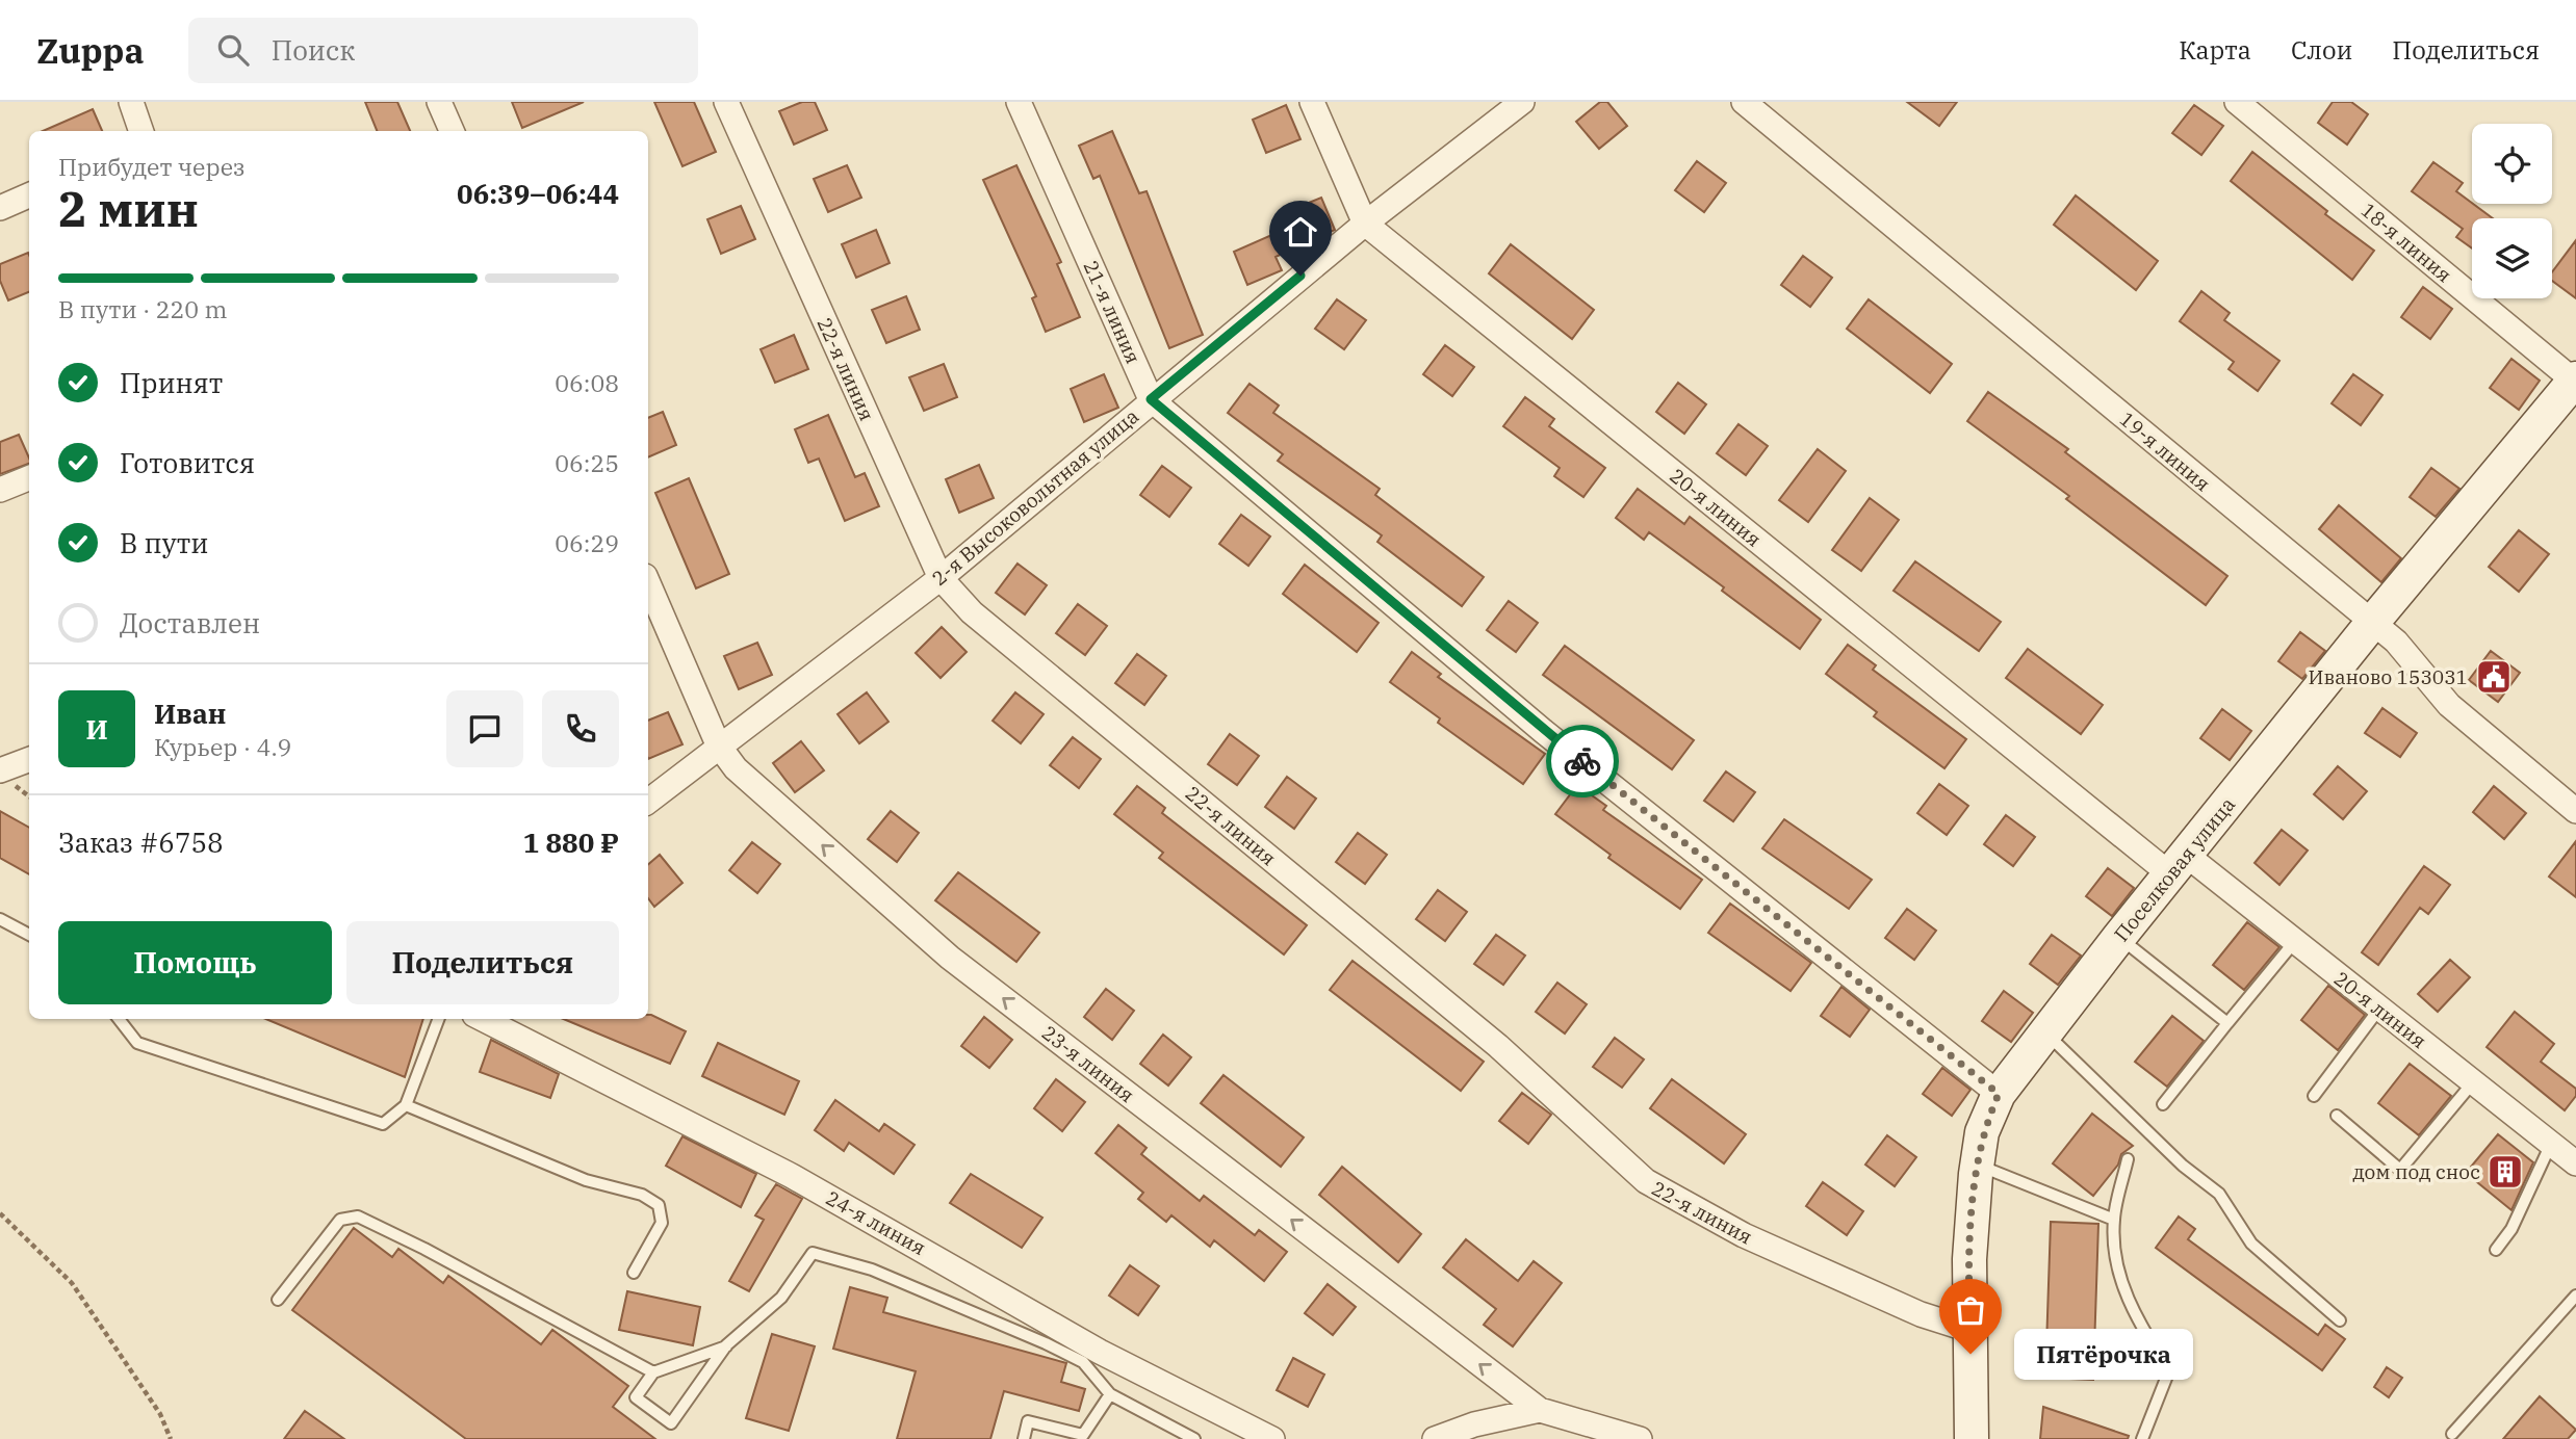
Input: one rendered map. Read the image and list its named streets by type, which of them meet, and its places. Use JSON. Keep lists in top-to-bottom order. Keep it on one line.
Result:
{"streets":{"street":["18-я линия","21-я линия","22-я линия","19-я линия","2-я Высоковольтная улица","20-я линия","Поселковая улица","23-я линия","24-я линия"]},"crossings":[["18-я линия","Поселковая улица"],["21-я линия","2-я Высоковольтная улица"],["21-я линия","Поселковая улица"],["22-я линия","2-я Высоковольтная улица"],["22-я линия","Поселковая улица"],["19-я линия","Поселковая улица"],["2-я Высоковольтная улица","20-я линия"],["2-я Высоковольтная улица","23-я линия"],["20-я линия","Поселковая улица"]],"one_way":["23-я линия"],"places":{"public building":["Иваново 153031"],"building":["дом под снос"],"other":["Пятёрочка"]},"page":{"header":"Zuppa","search":"Поиск","nav":["Карта","Слои","Поделиться"],"heading":["2 мин","Прибудет через","06:39–06:44"],"panel":["Иван","Курьер · 4.9","Заказ #6758","1 880 ₽"],"bar":"В пути · 220 m","list":[["Принят","06:08"],["Готовится","06:25"],["В пути","06:29"],"Доставлен"],"round":"И","buttons":["Помощь","Поделиться"],"bubble":"Пятёрочка"}}
